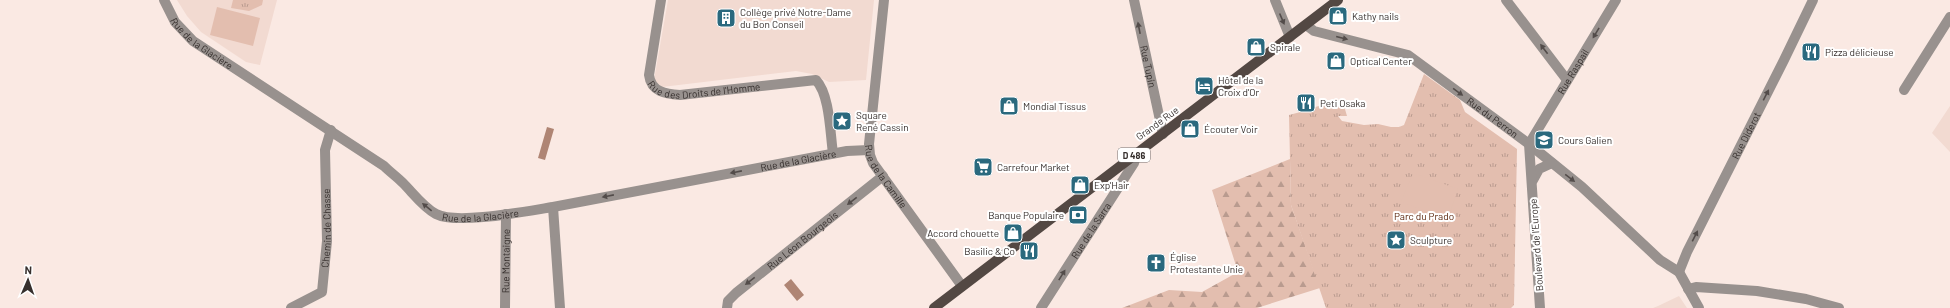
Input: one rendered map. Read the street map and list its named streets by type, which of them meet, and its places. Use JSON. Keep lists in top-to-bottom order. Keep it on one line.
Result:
{"streets":{"main road":["Grande Rue","D 486"],"street":["Rue de la Glacière","Rue Tupin","Rue Raspail","Rue des Droits de l'Homme","Rue du Perron","Rue Diderot","Rue de la Camille","Chemin de Chasse","Rue de la Sarra","Rue Léon Bourgeois","Boulevard de l'Europe","Rue Montaigne"]},"crossings":[["Rue de la Glacière","Rue des Droits de l'Homme"],["Rue de la Glacière","Rue de la Camille"],["Rue de la Glacière","Chemin de Chasse"],["Rue de la Glacière","Rue Montaigne"],["Rue Tupin","Grande Rue"],["Rue Raspail","Rue du Perron"],["Rue Raspail","Boulevard de l'Europe"],["Rue du Perron","Grande Rue"],["Rue du Perron","Rue Diderot"],["Rue du Perron","Boulevard de l'Europe"],["Grande Rue","Rue de la Camille"],["Grande Rue","Rue de la Sarra"],["Rue de la Camille","Rue Léon Bourgeois"]],"one_way":["Rue de la Glacière","Rue Tupin","Rue Raspail","Rue du Perron","Rue Diderot","Rue de la Sarra","Rue Léon Bourgeois"],"parks":["Parc du Prado"],"places":{"shop":["Kathy nails","Spirale","Optical Center","Mondial Tissus","Écouter Voir","Exp'Hair","Accord chouette"],"building":["Collège privé Notre-Dame du Bon Conseil"],"restaurant":["Pizza délicieuse","Peti Osaka","Basilic & Co"],"hotel":["Hôtel de la Croix d'Or"],"place":["Square René Cassin","Sculpture"],"school or university":["Cours Galien"],"supermarket":["Carrefour Market"],"bank":["Banque Populaire"],"church":["Église Protestante Unie"]},"north":"top"}
